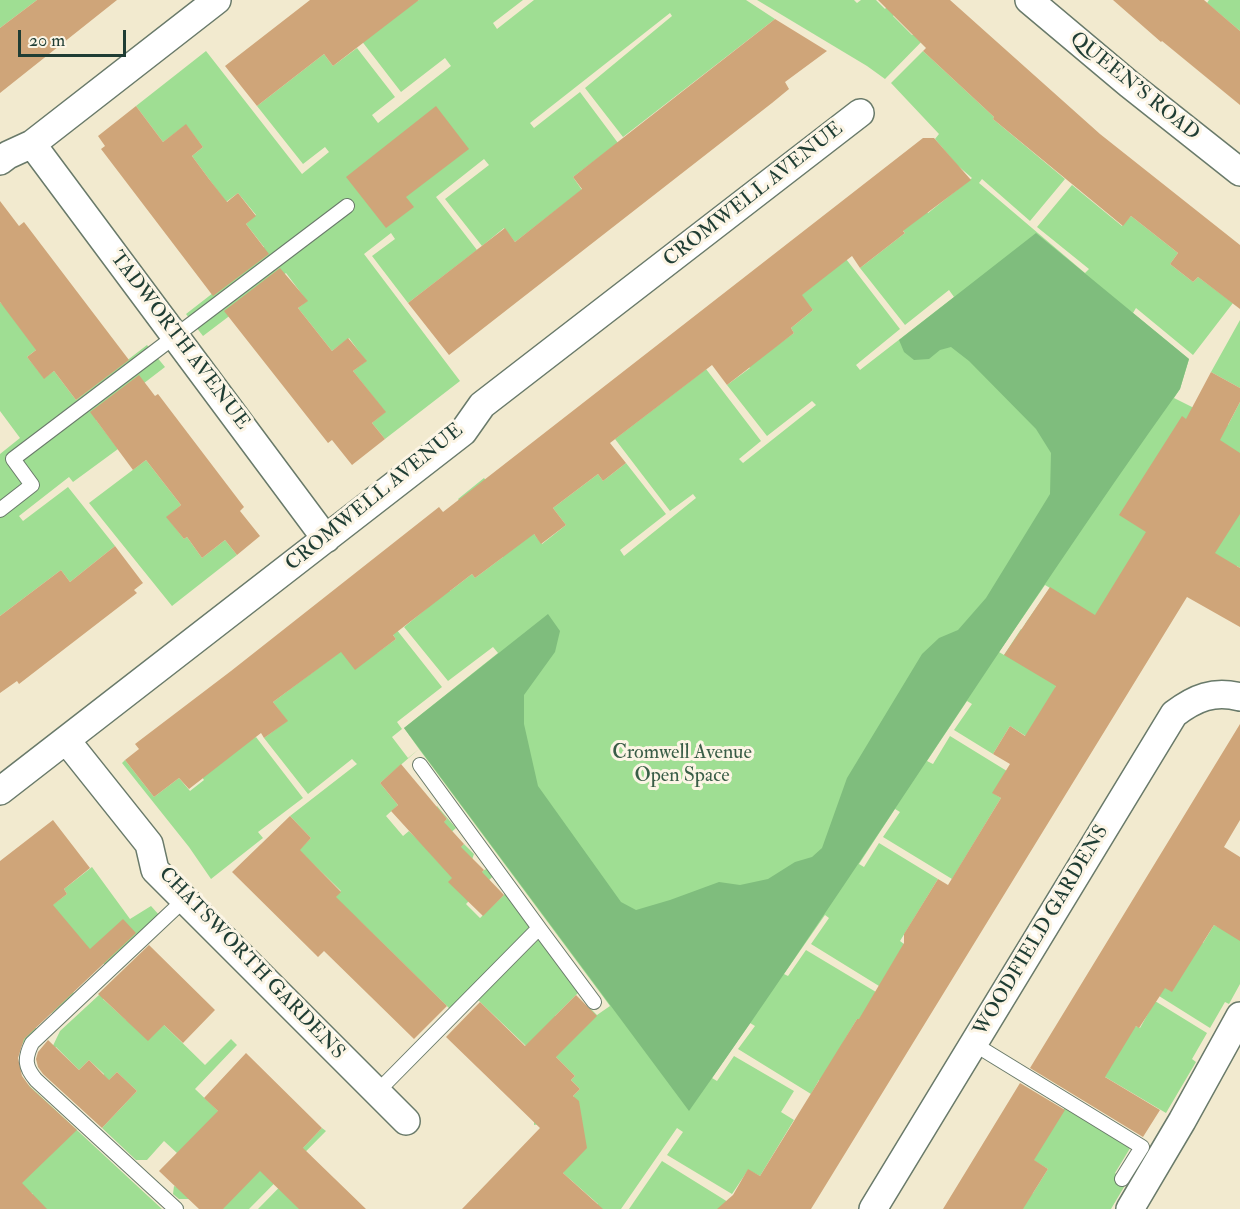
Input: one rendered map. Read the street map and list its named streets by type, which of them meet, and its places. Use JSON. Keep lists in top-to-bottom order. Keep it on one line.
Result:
{"streets":{"street":["QUEEN'S ROAD","CROMWELL AVENUE","TADWORTH AVENUE","WOODFIELD GARDENS","CHATSWORTH GARDENS"]},"crossings":[["CROMWELL AVENUE","TADWORTH AVENUE"],["CROMWELL AVENUE","CHATSWORTH GARDENS"]],"parks":["Cromwell Avenue Open Space"],"scale_bar":"20 m"}
